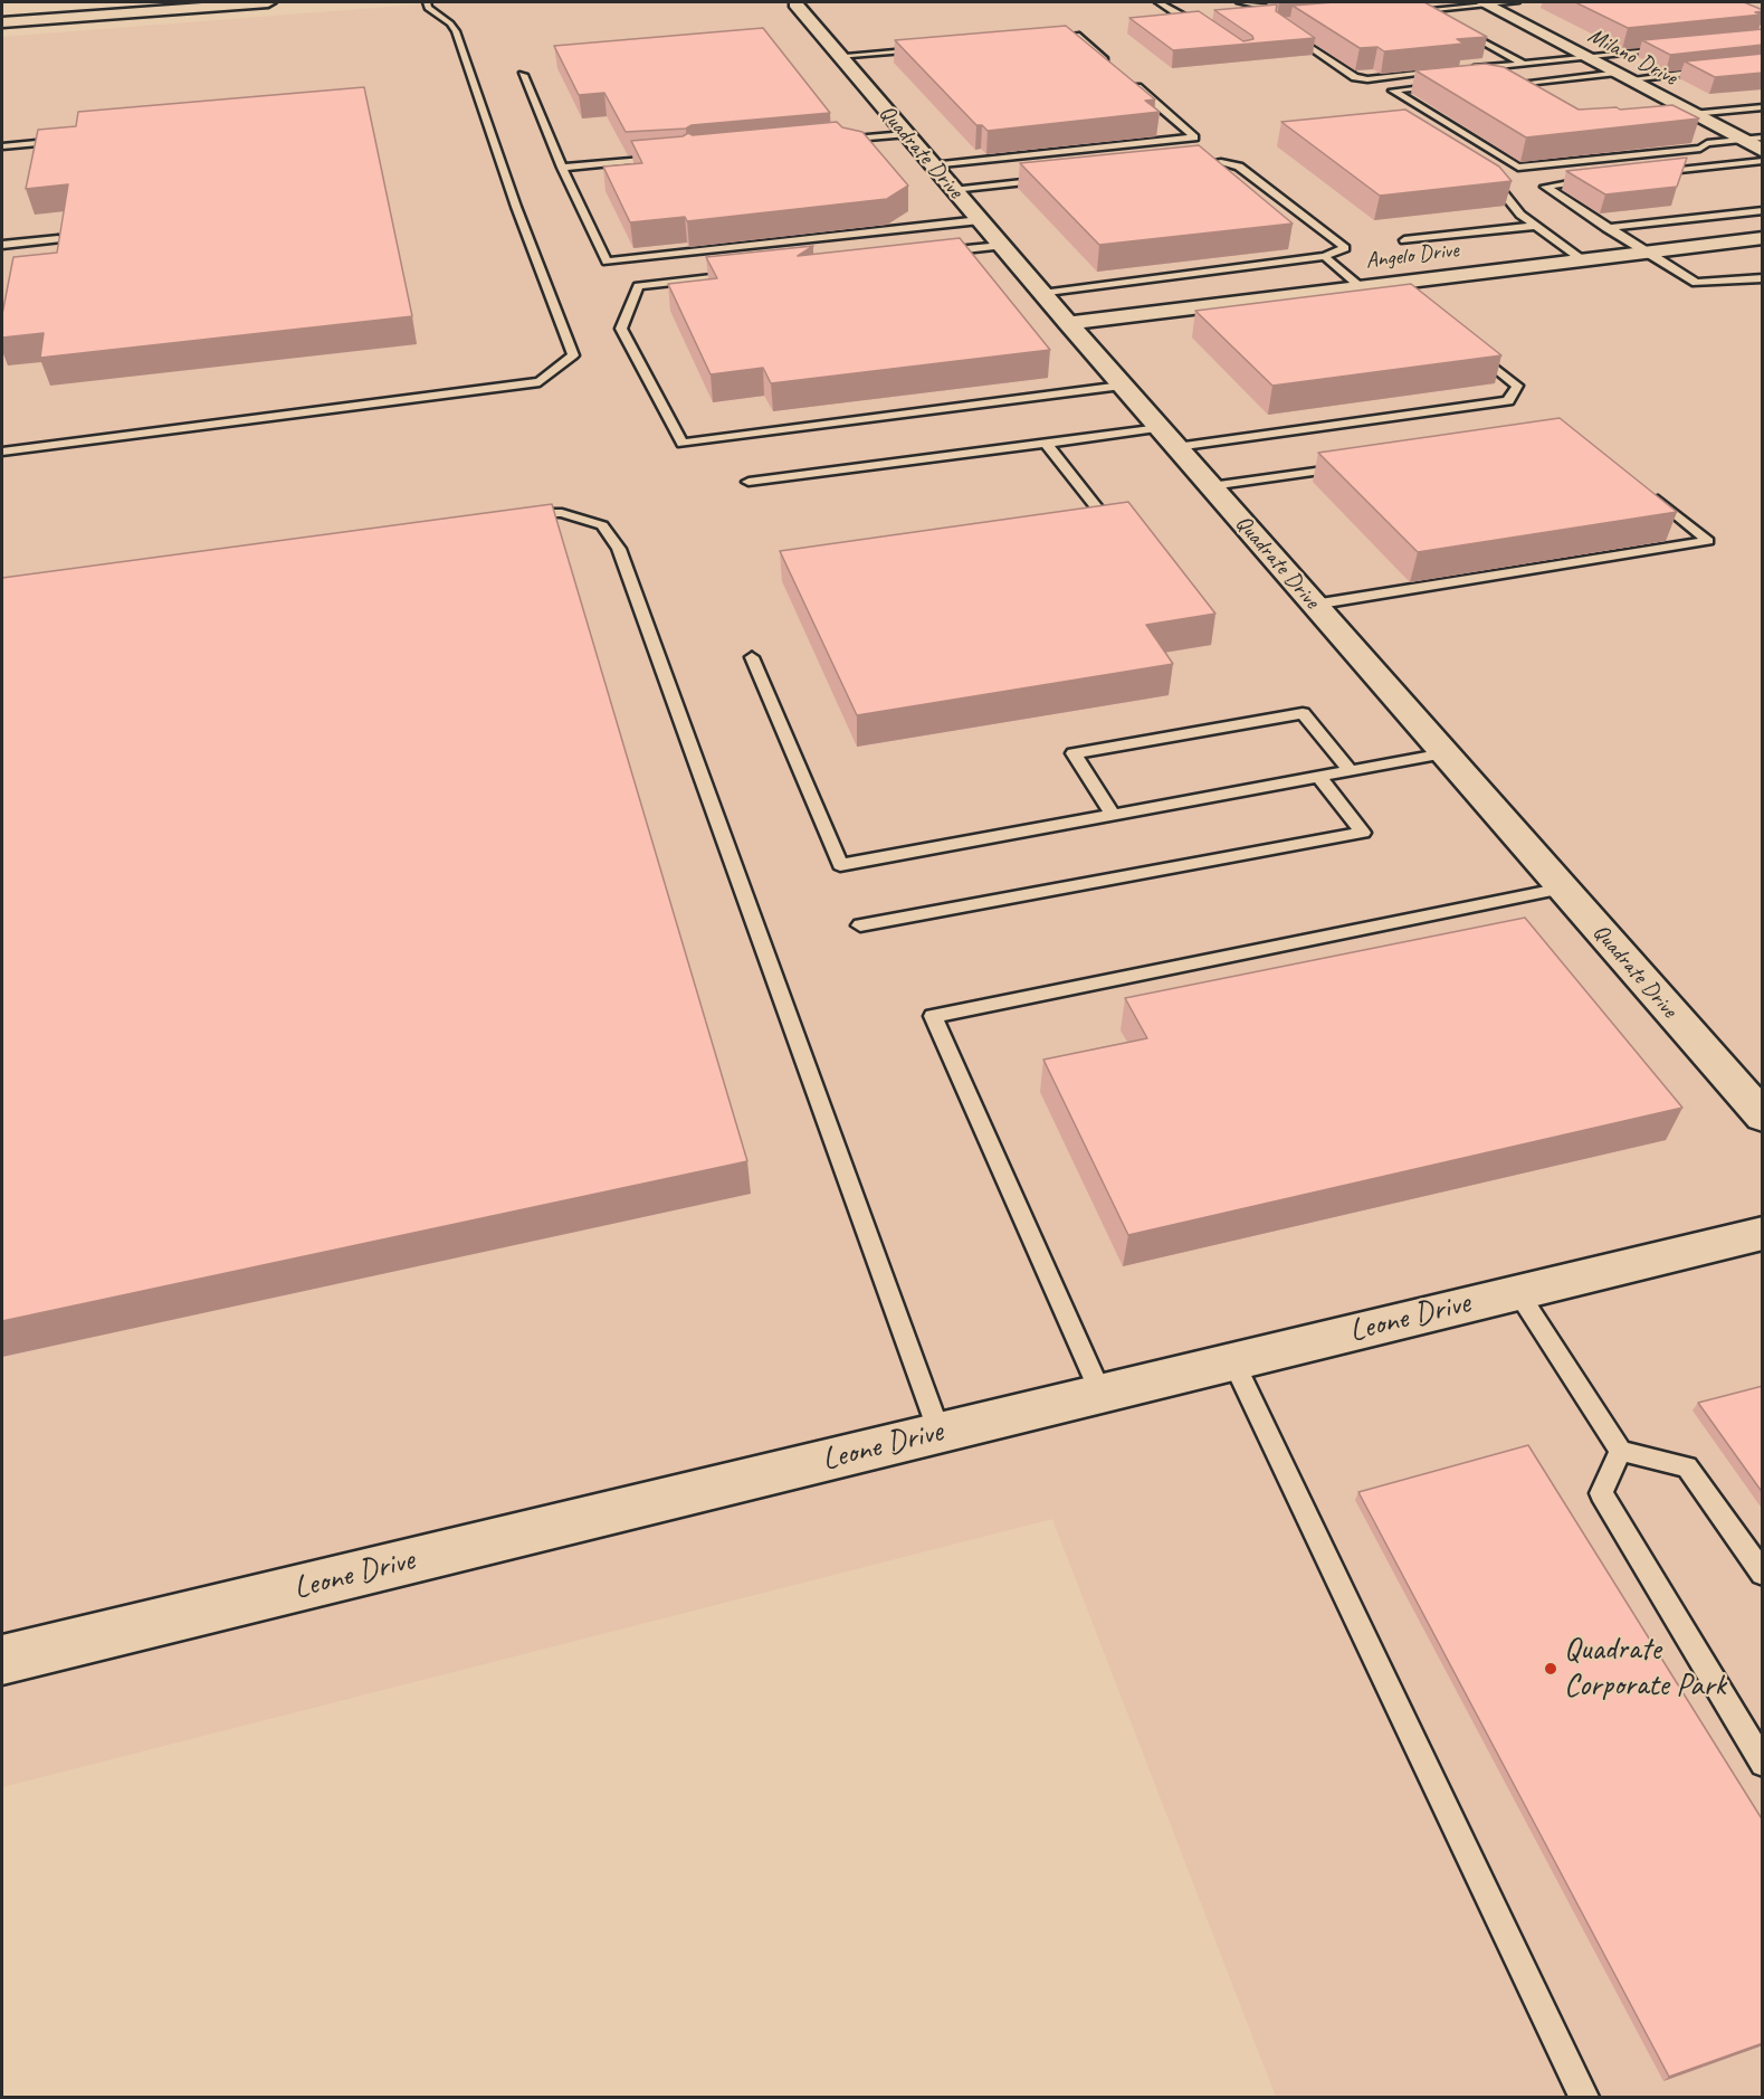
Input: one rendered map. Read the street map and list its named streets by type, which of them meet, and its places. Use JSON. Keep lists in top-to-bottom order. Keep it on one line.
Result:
{"streets":{"street":["Milano Drive","Quadrate Drive","Angelo Drive","Leone Drive"]},"crossings":[["Quadrate Drive","Angelo Drive"]],"places":["Quadrate Corporate Park"]}
